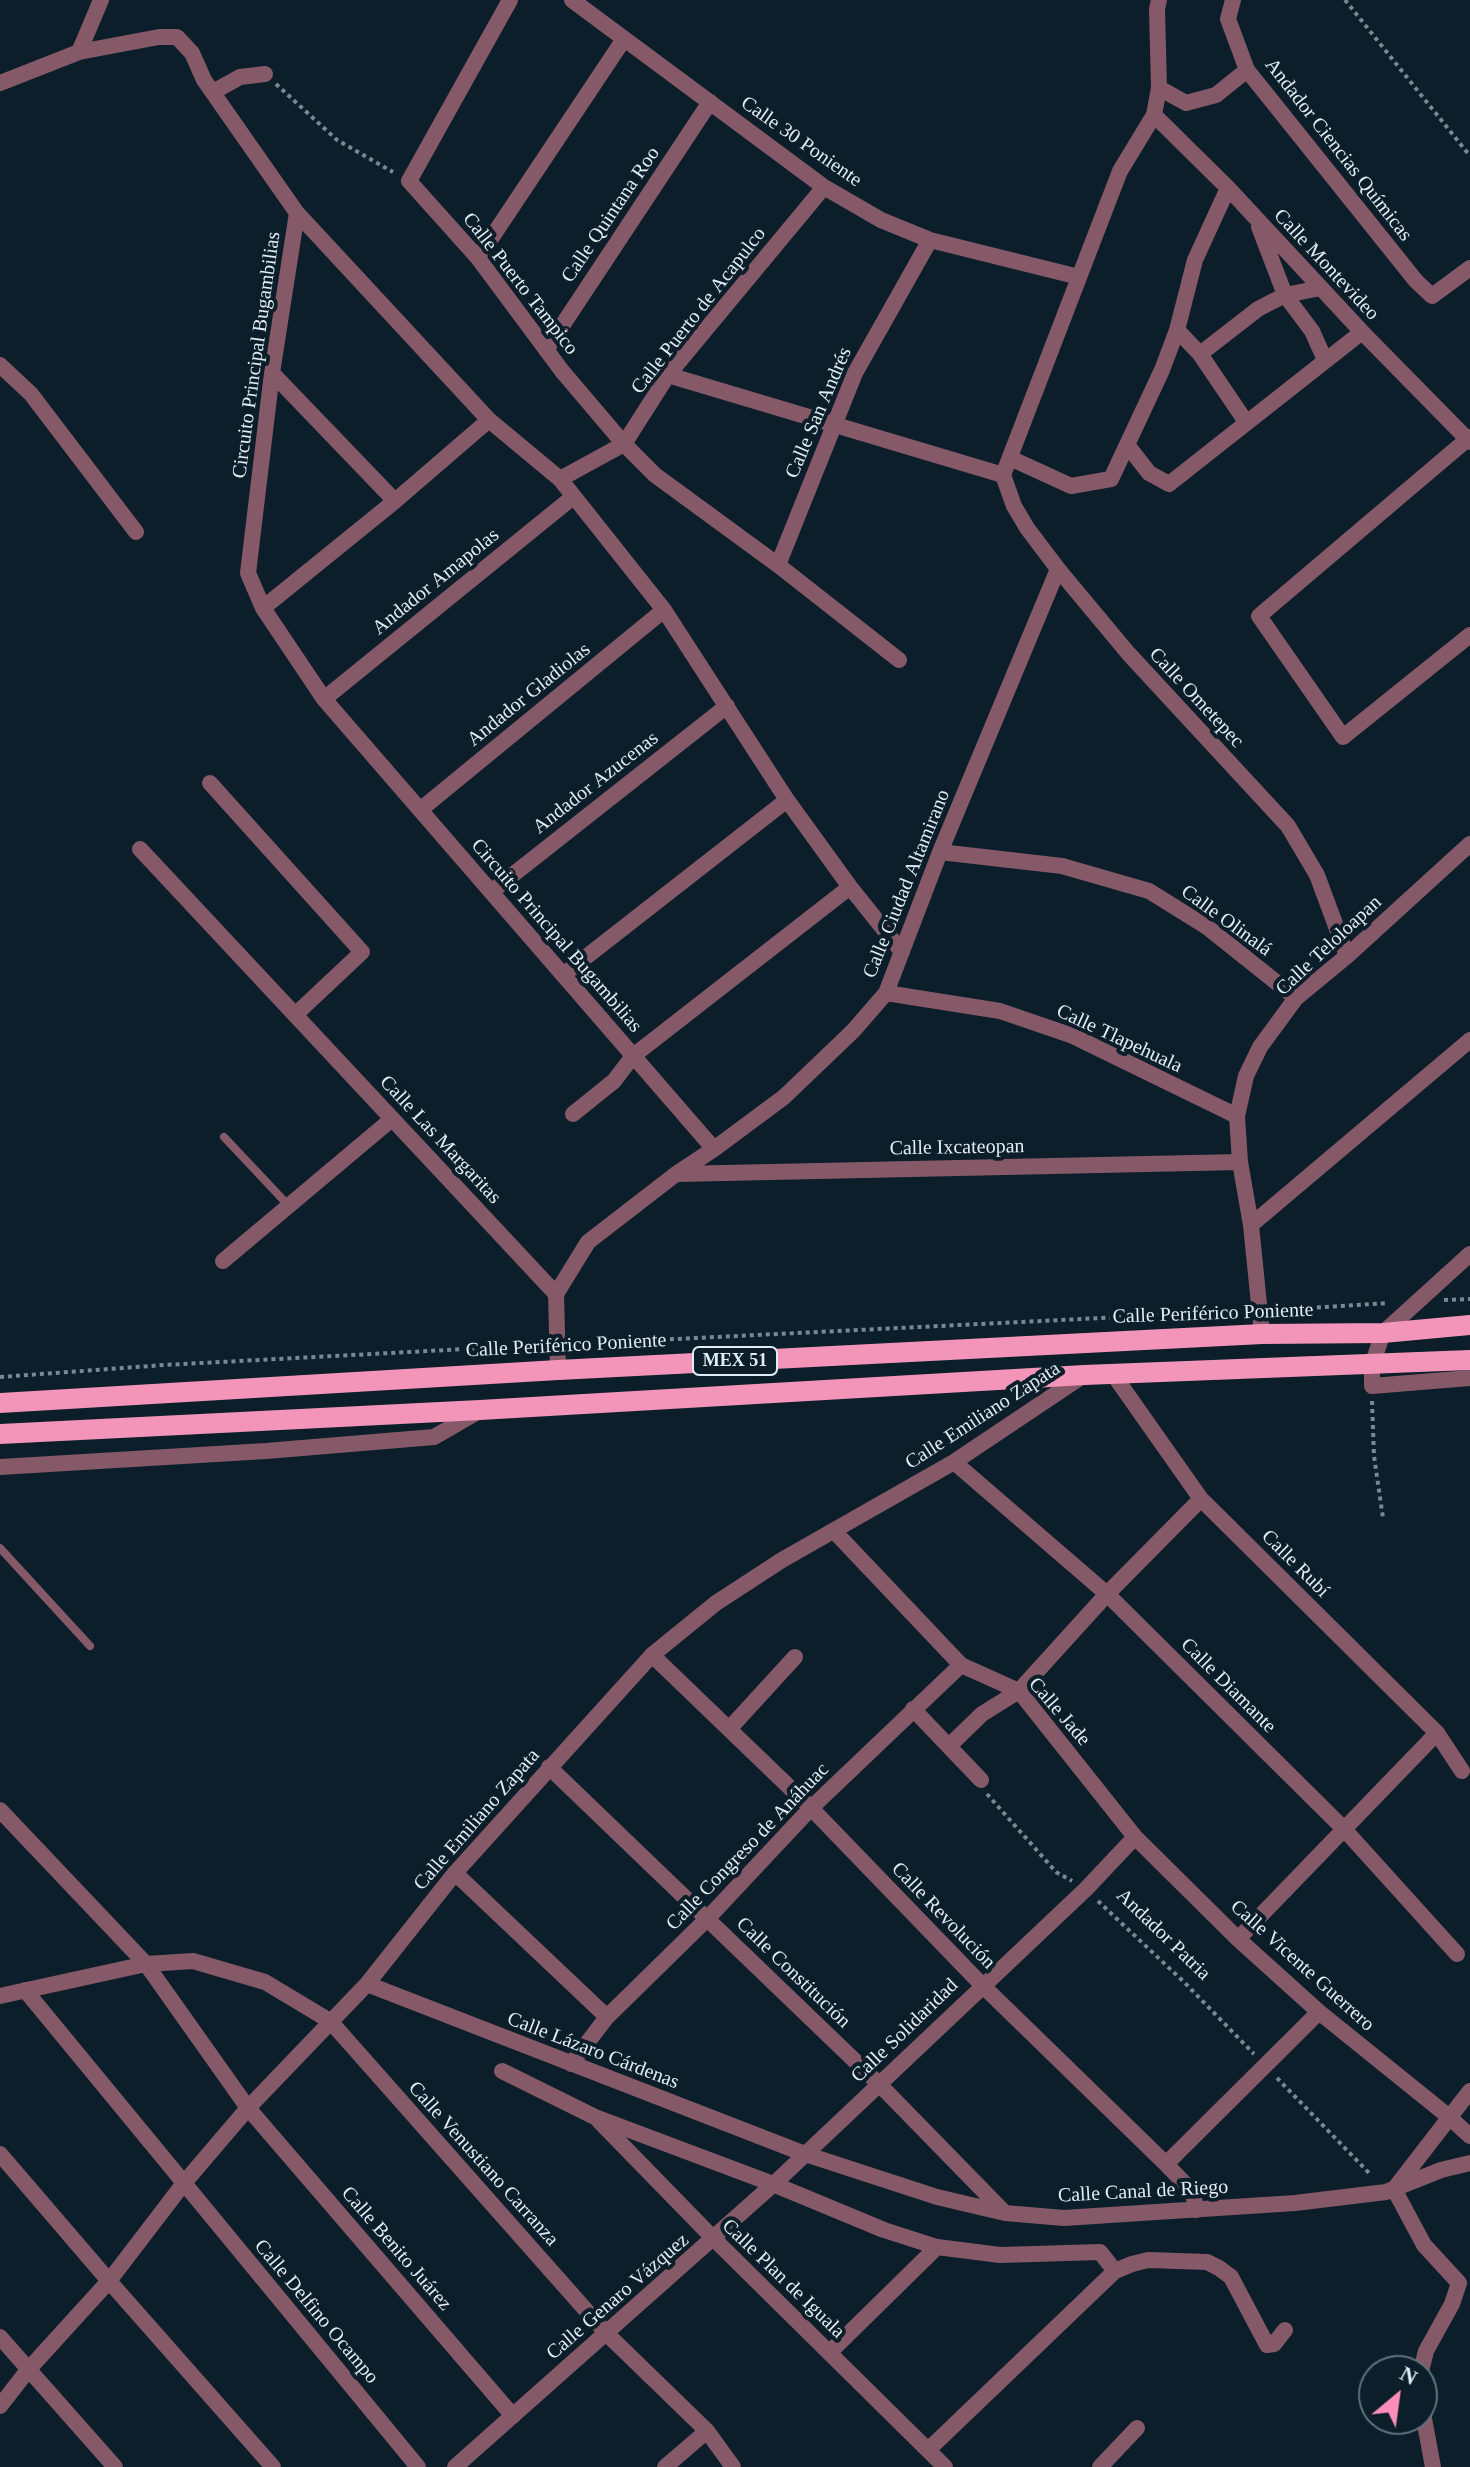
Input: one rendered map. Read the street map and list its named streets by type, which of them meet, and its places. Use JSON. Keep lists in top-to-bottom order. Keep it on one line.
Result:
{"streets":{"main road":["Calle Periférico Poniente","MEX 51"],"street":["Calle 30 Poniente","Andador Ciencias Químicas","Calle Quintana Roo","Calle Montevideo","Calle Puerto Tampico","Calle Puerto de Acapulco","Circuito Principal Bugambilias","Calle San Andrés","Andador Amapolas","Andador Gladiolas","Calle Ometepec","Andador Azucenas","Calle Ciudad Altamirano","Calle Olinalá","Calle Teloloapan","Calle Tlapehuala","Calle Las Margaritas","Calle Ixcateopan","Calle Emiliano Zapata","Calle Rubí","Calle Diamante","Calle Jade","Calle Congreso de Anáhuac","Calle Revolución","Calle Vicente Guerrero","Calle Constitución","Calle Solidaridad","Calle Lázaro Cárdenas","Calle Venustiano Carranza","Calle Canal de Riego","Calle Benito Juárez","Calle Plan de Iguala","Calle Genaro Vázquez","Calle Delfino Ocampo"],"path":["Andador Patria"]},"crossings":[["Calle 30 Poniente","Calle Quintana Roo"],["Calle 30 Poniente","Calle Puerto de Acapulco"],["Calle 30 Poniente","Calle San Andrés"],["Calle Quintana Roo","Calle Puerto Tampico"],["Calle Puerto Tampico","Calle Puerto de Acapulco"],["Calle Puerto Tampico","Calle San Andrés"],["Calle Puerto de Acapulco","Circuito Principal Bugambilias"],["Circuito Principal Bugambilias","Andador Amapolas"],["Circuito Principal Bugambilias","Andador Gladiolas"],["Circuito Principal Bugambilias","Andador Azucenas"],["Circuito Principal Bugambilias","Calle Ciudad Altamirano"],["Calle Ometepec","Calle Ciudad Altamirano"],["Calle Ometepec","Calle Teloloapan"],["Calle Ciudad Altamirano","Calle Olinalá"],["Calle Ciudad Altamirano","Calle Tlapehuala"],["Calle Ciudad Altamirano","Calle Las Margaritas"],["Calle Ciudad Altamirano","Calle Ixcateopan"],["Calle Olinalá","Calle Teloloapan"],["Calle Teloloapan","Calle Tlapehuala"],["Calle Teloloapan","Calle Ixcateopan"],["Calle Teloloapan","Calle Periférico Poniente"],["MEX 51","Calle Emiliano Zapata"],["MEX 51","Calle Rubí"],["Calle Emiliano Zapata","Calle Diamante"],["Calle Emiliano Zapata","Calle Jade"],["Calle Emiliano Zapata","Calle Revolución"],["Calle Emiliano Zapata","Calle Constitución"],["Calle Emiliano Zapata","Calle Lázaro Cárdenas"],["Calle Emiliano Zapata","Calle Venustiano Carranza"],["Calle Emiliano Zapata","Calle Benito Juárez"],["Calle Emiliano Zapata","Calle Delfino Ocampo"],["Calle Jade","Calle Congreso de Anáhuac"],["Calle Jade","Calle Vicente Guerrero"],["Calle Jade","Calle Solidaridad"],["Calle Congreso de Anáhuac","Calle Revolución"],["Calle Congreso de Anáhuac","Calle Constitución"],["Calle Congreso de Anáhuac","Calle Lázaro Cárdenas"],["Calle Revolución","Calle Solidaridad"],["Calle Revolución","Calle Canal de Riego"],["Andador Patria","Calle Solidaridad"],["Andador Patria","Calle Canal de Riego"],["Calle Vicente Guerrero","Calle Solidaridad"],["Calle Constitución","Calle Solidaridad"],["Calle Constitución","Calle Canal de Riego"],["Calle Solidaridad","Calle Lázaro Cárdenas"],["Calle Solidaridad","Calle Canal de Riego"],["Calle Solidaridad","Calle Genaro Vázquez"],["Calle Lázaro Cárdenas","Calle Canal de Riego"],["Calle Lázaro Cárdenas","Calle Genaro Vázquez"],["Calle Venustiano Carranza","Calle Genaro Vázquez"],["Calle Canal de Riego","Calle Genaro Vázquez"],["Calle Benito Juárez","Calle Genaro Vázquez"],["Calle Plan de Iguala","Calle Genaro Vázquez"]],"north":"top right"}
